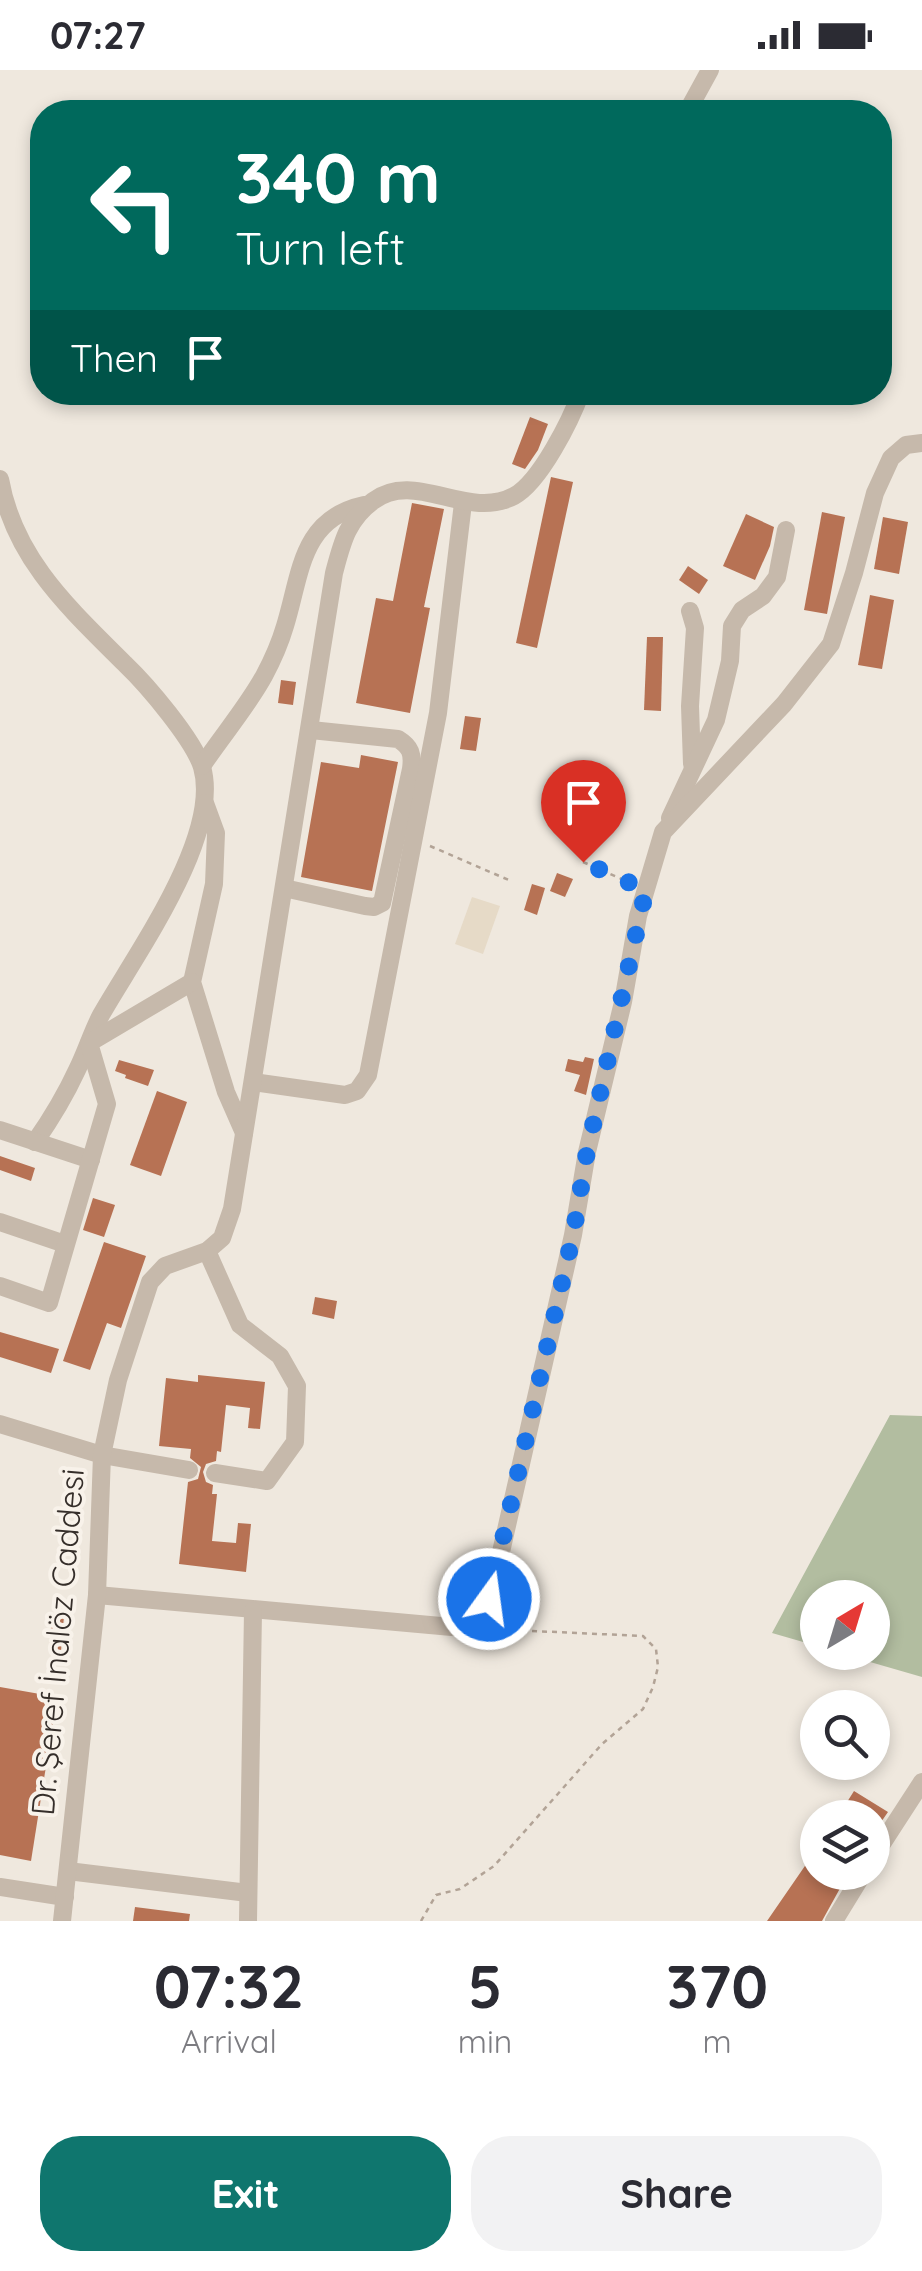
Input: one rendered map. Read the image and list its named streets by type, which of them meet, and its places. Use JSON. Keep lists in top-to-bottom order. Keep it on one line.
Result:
{"streets":{"street":["Dr. Şeref İnalöz Caddesi"]},"north":"top right","page":{"status":"07:27","turn":["340 m","Turn left"],"then":"Then","eta":["07:32","Arrival","5","min","370","m"],"buttons":["Exit","Share"]}}
